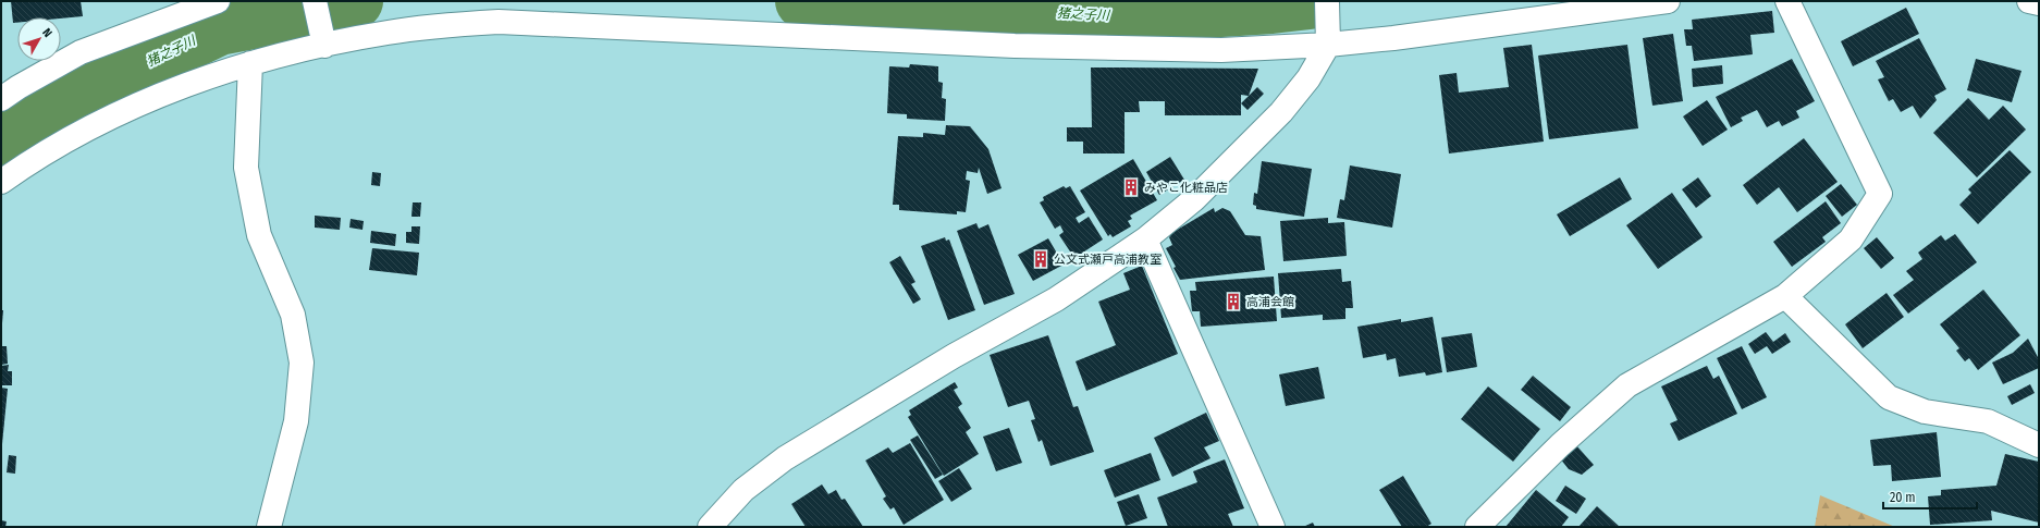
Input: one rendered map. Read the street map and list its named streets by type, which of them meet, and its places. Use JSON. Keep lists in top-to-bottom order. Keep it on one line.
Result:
{"water":["猪之子川"],"places":{"building":["みやこ化粧品店","公文式瀬戸高浦教室","高浦会館"]},"scale_bar":"20 m","north":"top right"}
